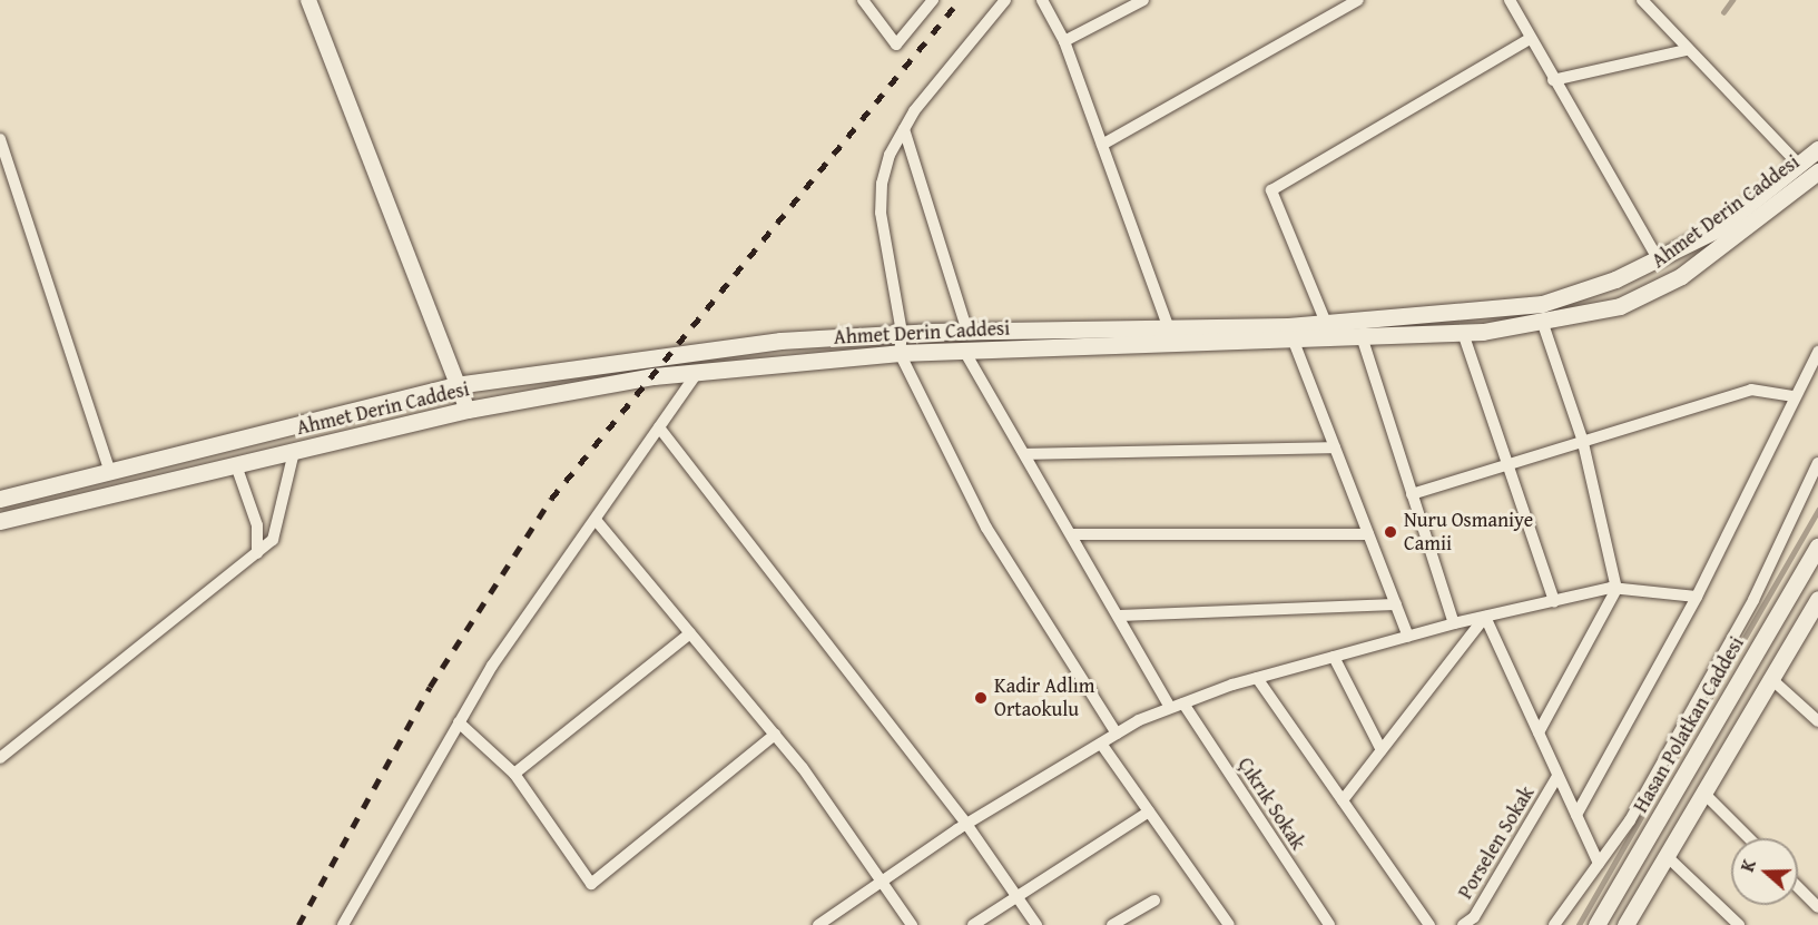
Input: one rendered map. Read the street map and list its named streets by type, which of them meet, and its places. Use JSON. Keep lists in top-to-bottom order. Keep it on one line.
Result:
{"streets":{"main road":["Ahmet Derin Caddesi","Hasan Polatkan Caddesi"],"street":["Çıkrık Sokak","Porselen Sokak"]},"places":["Nuru Osmaniye Camii","Kadir Adlım Ortaokulu"],"north":"left"}
